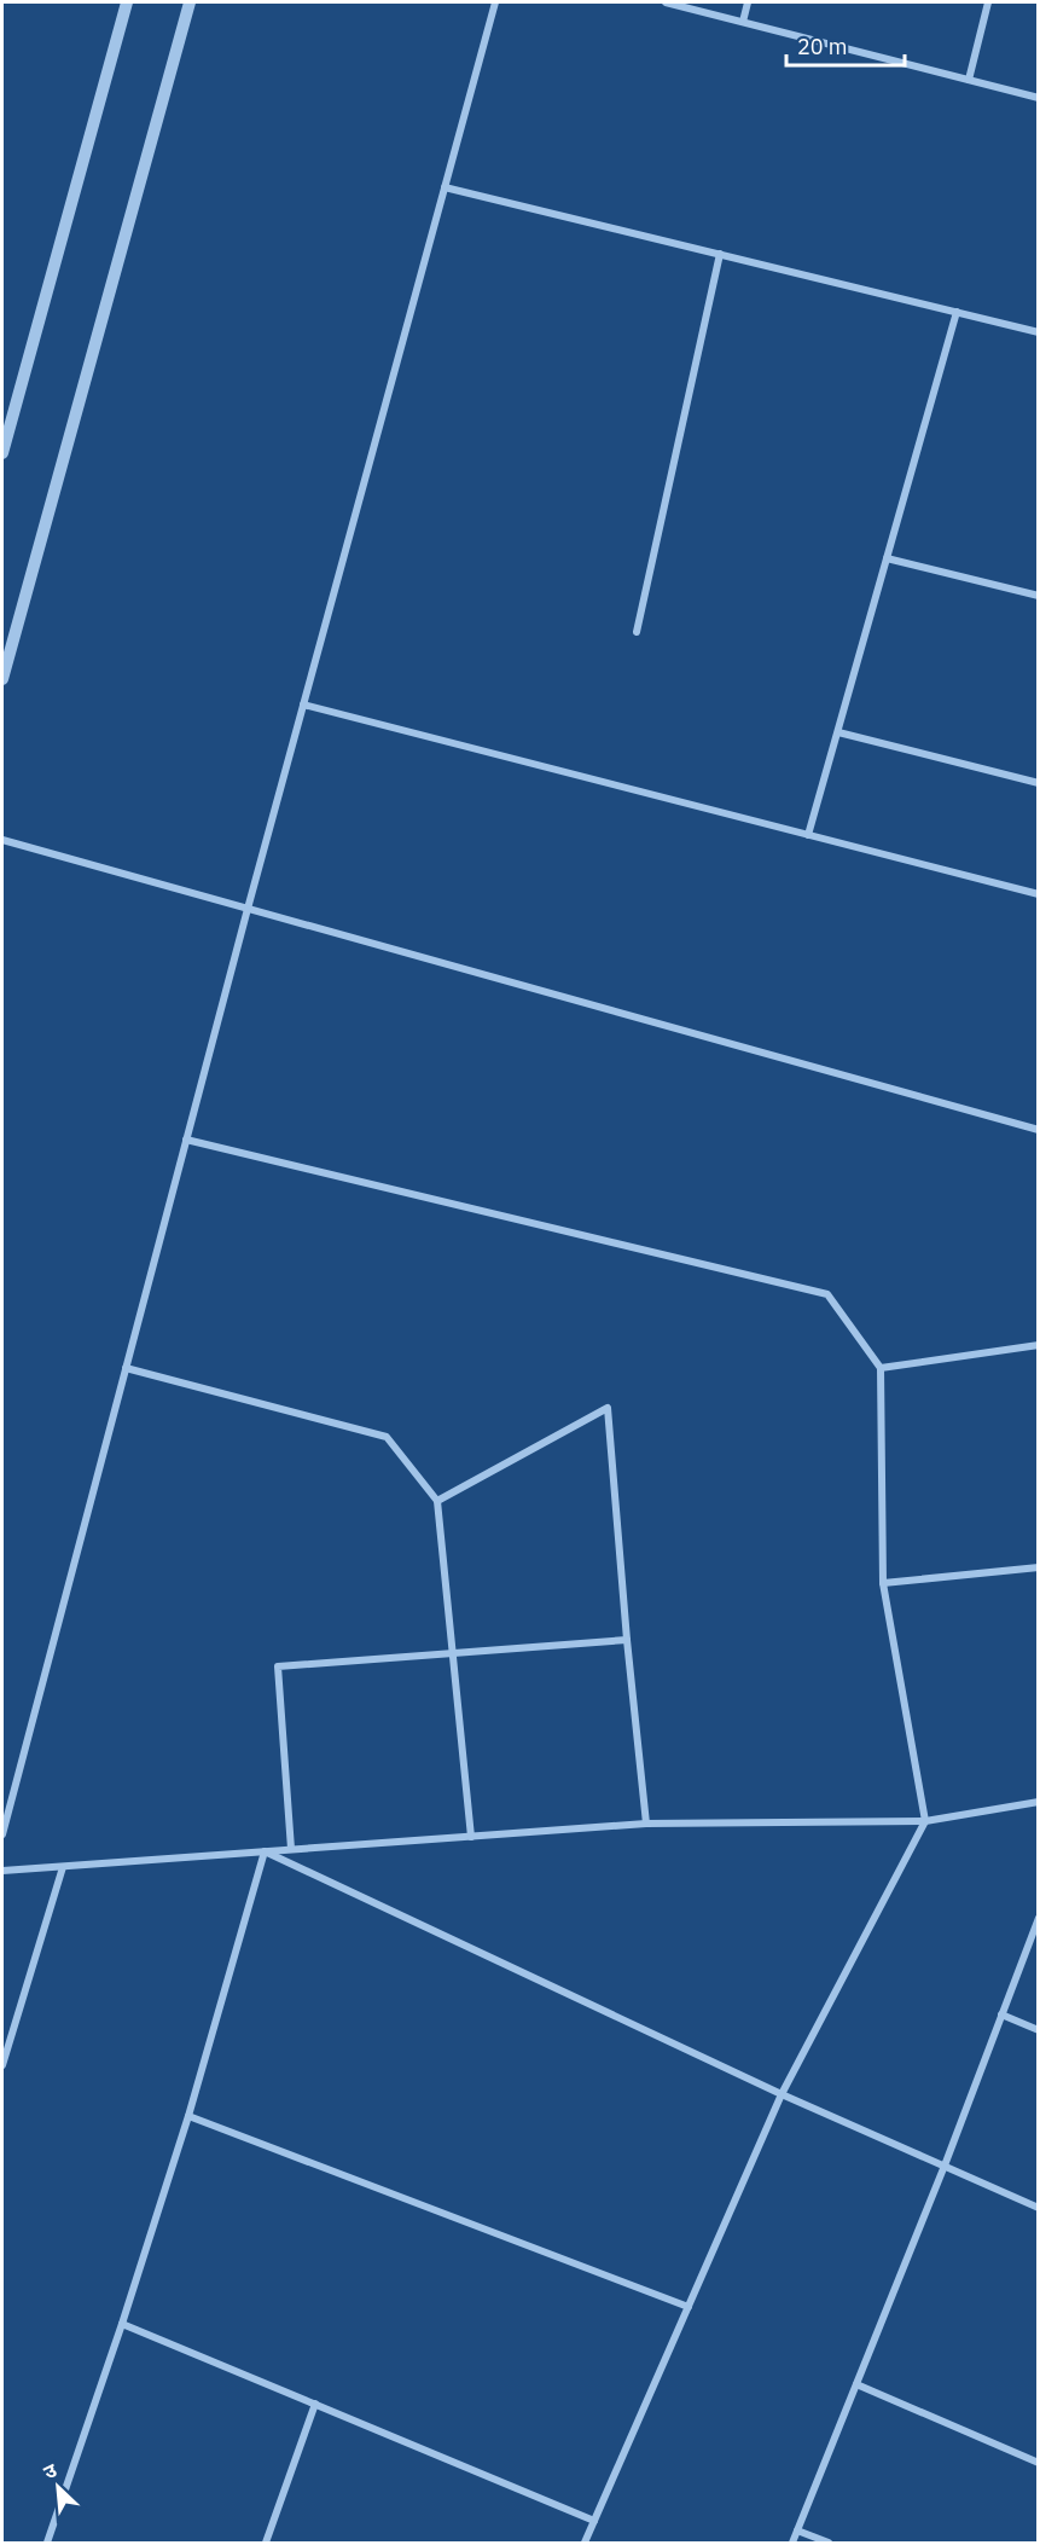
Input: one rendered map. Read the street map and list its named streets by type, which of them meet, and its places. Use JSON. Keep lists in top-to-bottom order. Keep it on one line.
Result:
{"scale_bar":"20 m","north":"top left"}
